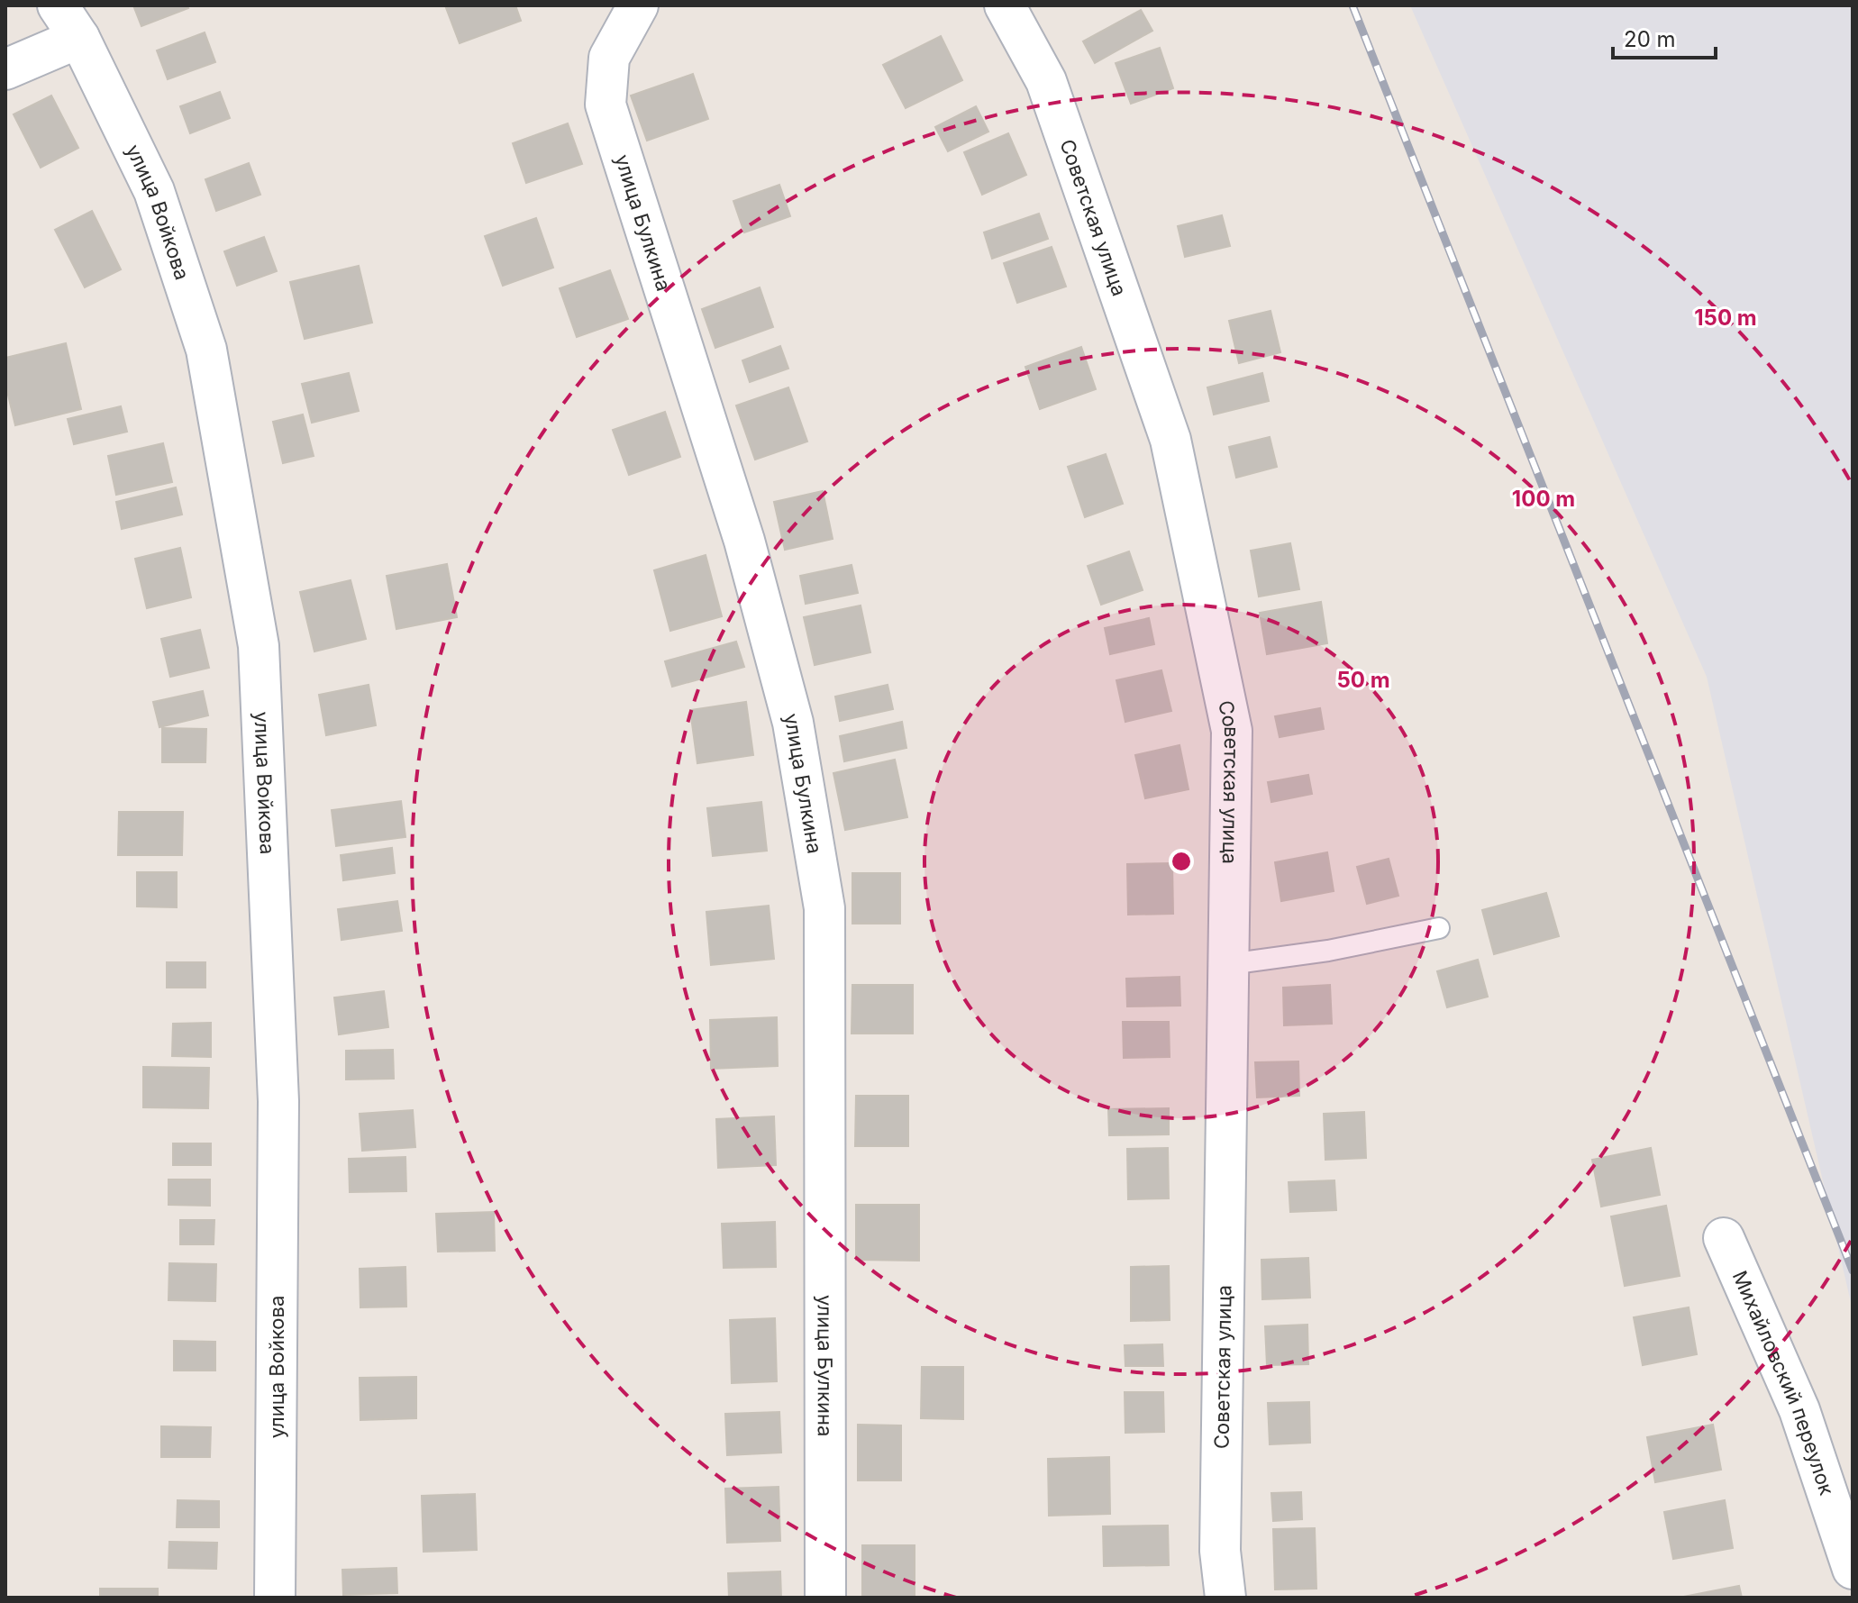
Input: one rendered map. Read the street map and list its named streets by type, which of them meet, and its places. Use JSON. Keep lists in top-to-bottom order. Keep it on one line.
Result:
{"streets":{"street":["улица Войкова","Советская улица","улица Булкина","Михайловский переулок"]},"scale_bar":"20 m","rings":["150 m","100 m","50 m"]}
